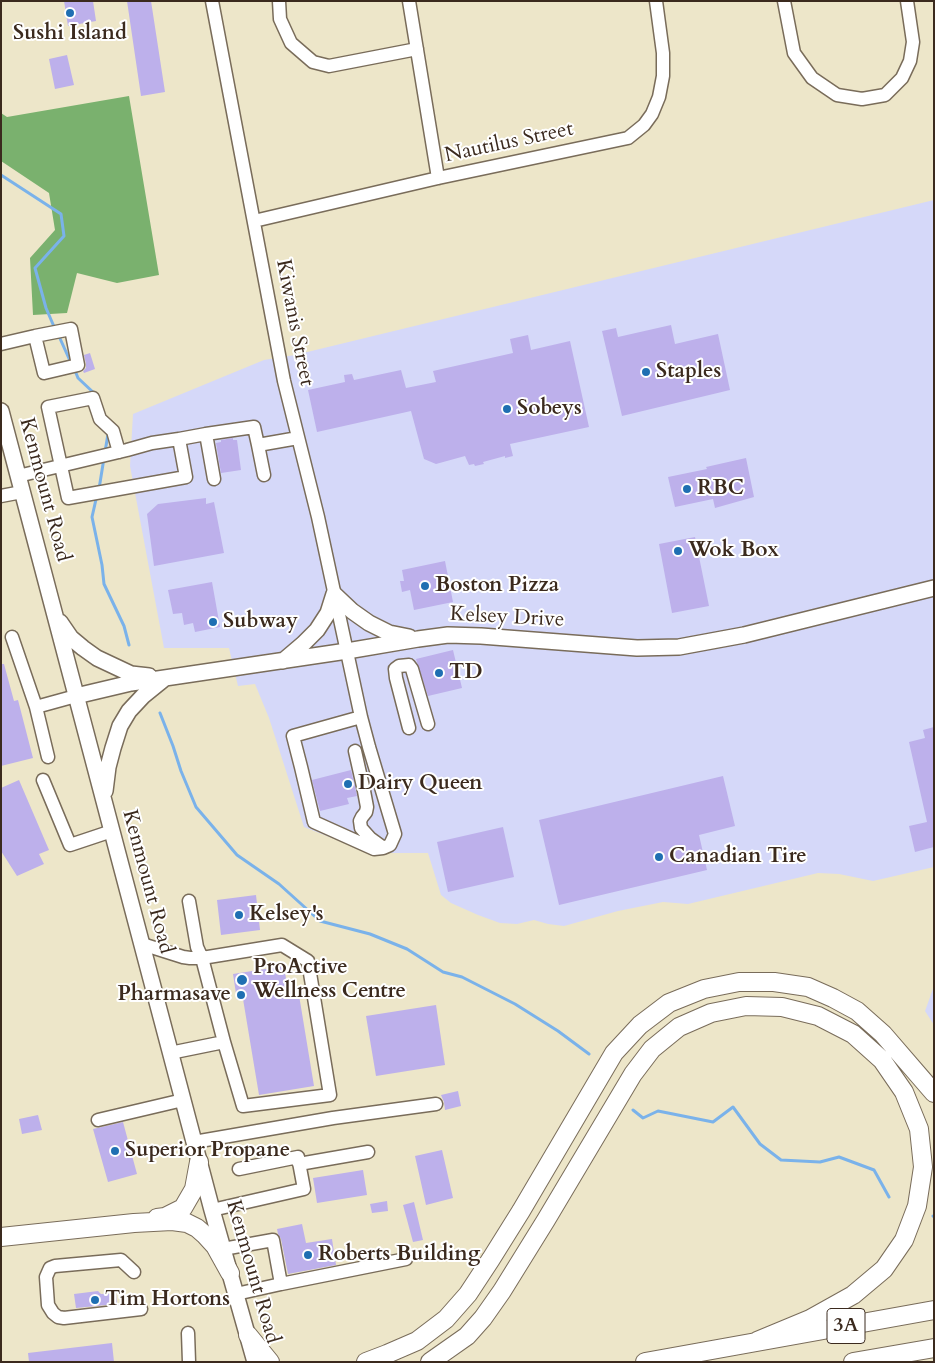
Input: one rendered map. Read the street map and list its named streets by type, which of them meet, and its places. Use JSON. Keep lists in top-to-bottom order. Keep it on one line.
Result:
{"streets":{"highway":["3A"],"main road":["Kenmount Road","Kelsey Drive"],"street":["Nautilus Street","Kiwanis Street"]},"crossings":[["Nautilus Street","Kiwanis Street"],["Kiwanis Street","Kelsey Drive"],["Kenmount Road","Kelsey Drive"]],"places":["Sushi Island","Staples","Sobeys","RBC","Wok Box","Boston Pizza","Subway","TD","Dairy Queen","Canadian Tire","Kelsey's","ProActive Wellness Centre","Pharmasave","Superior Propane","Roberts Building","Tim Hortons"]}
